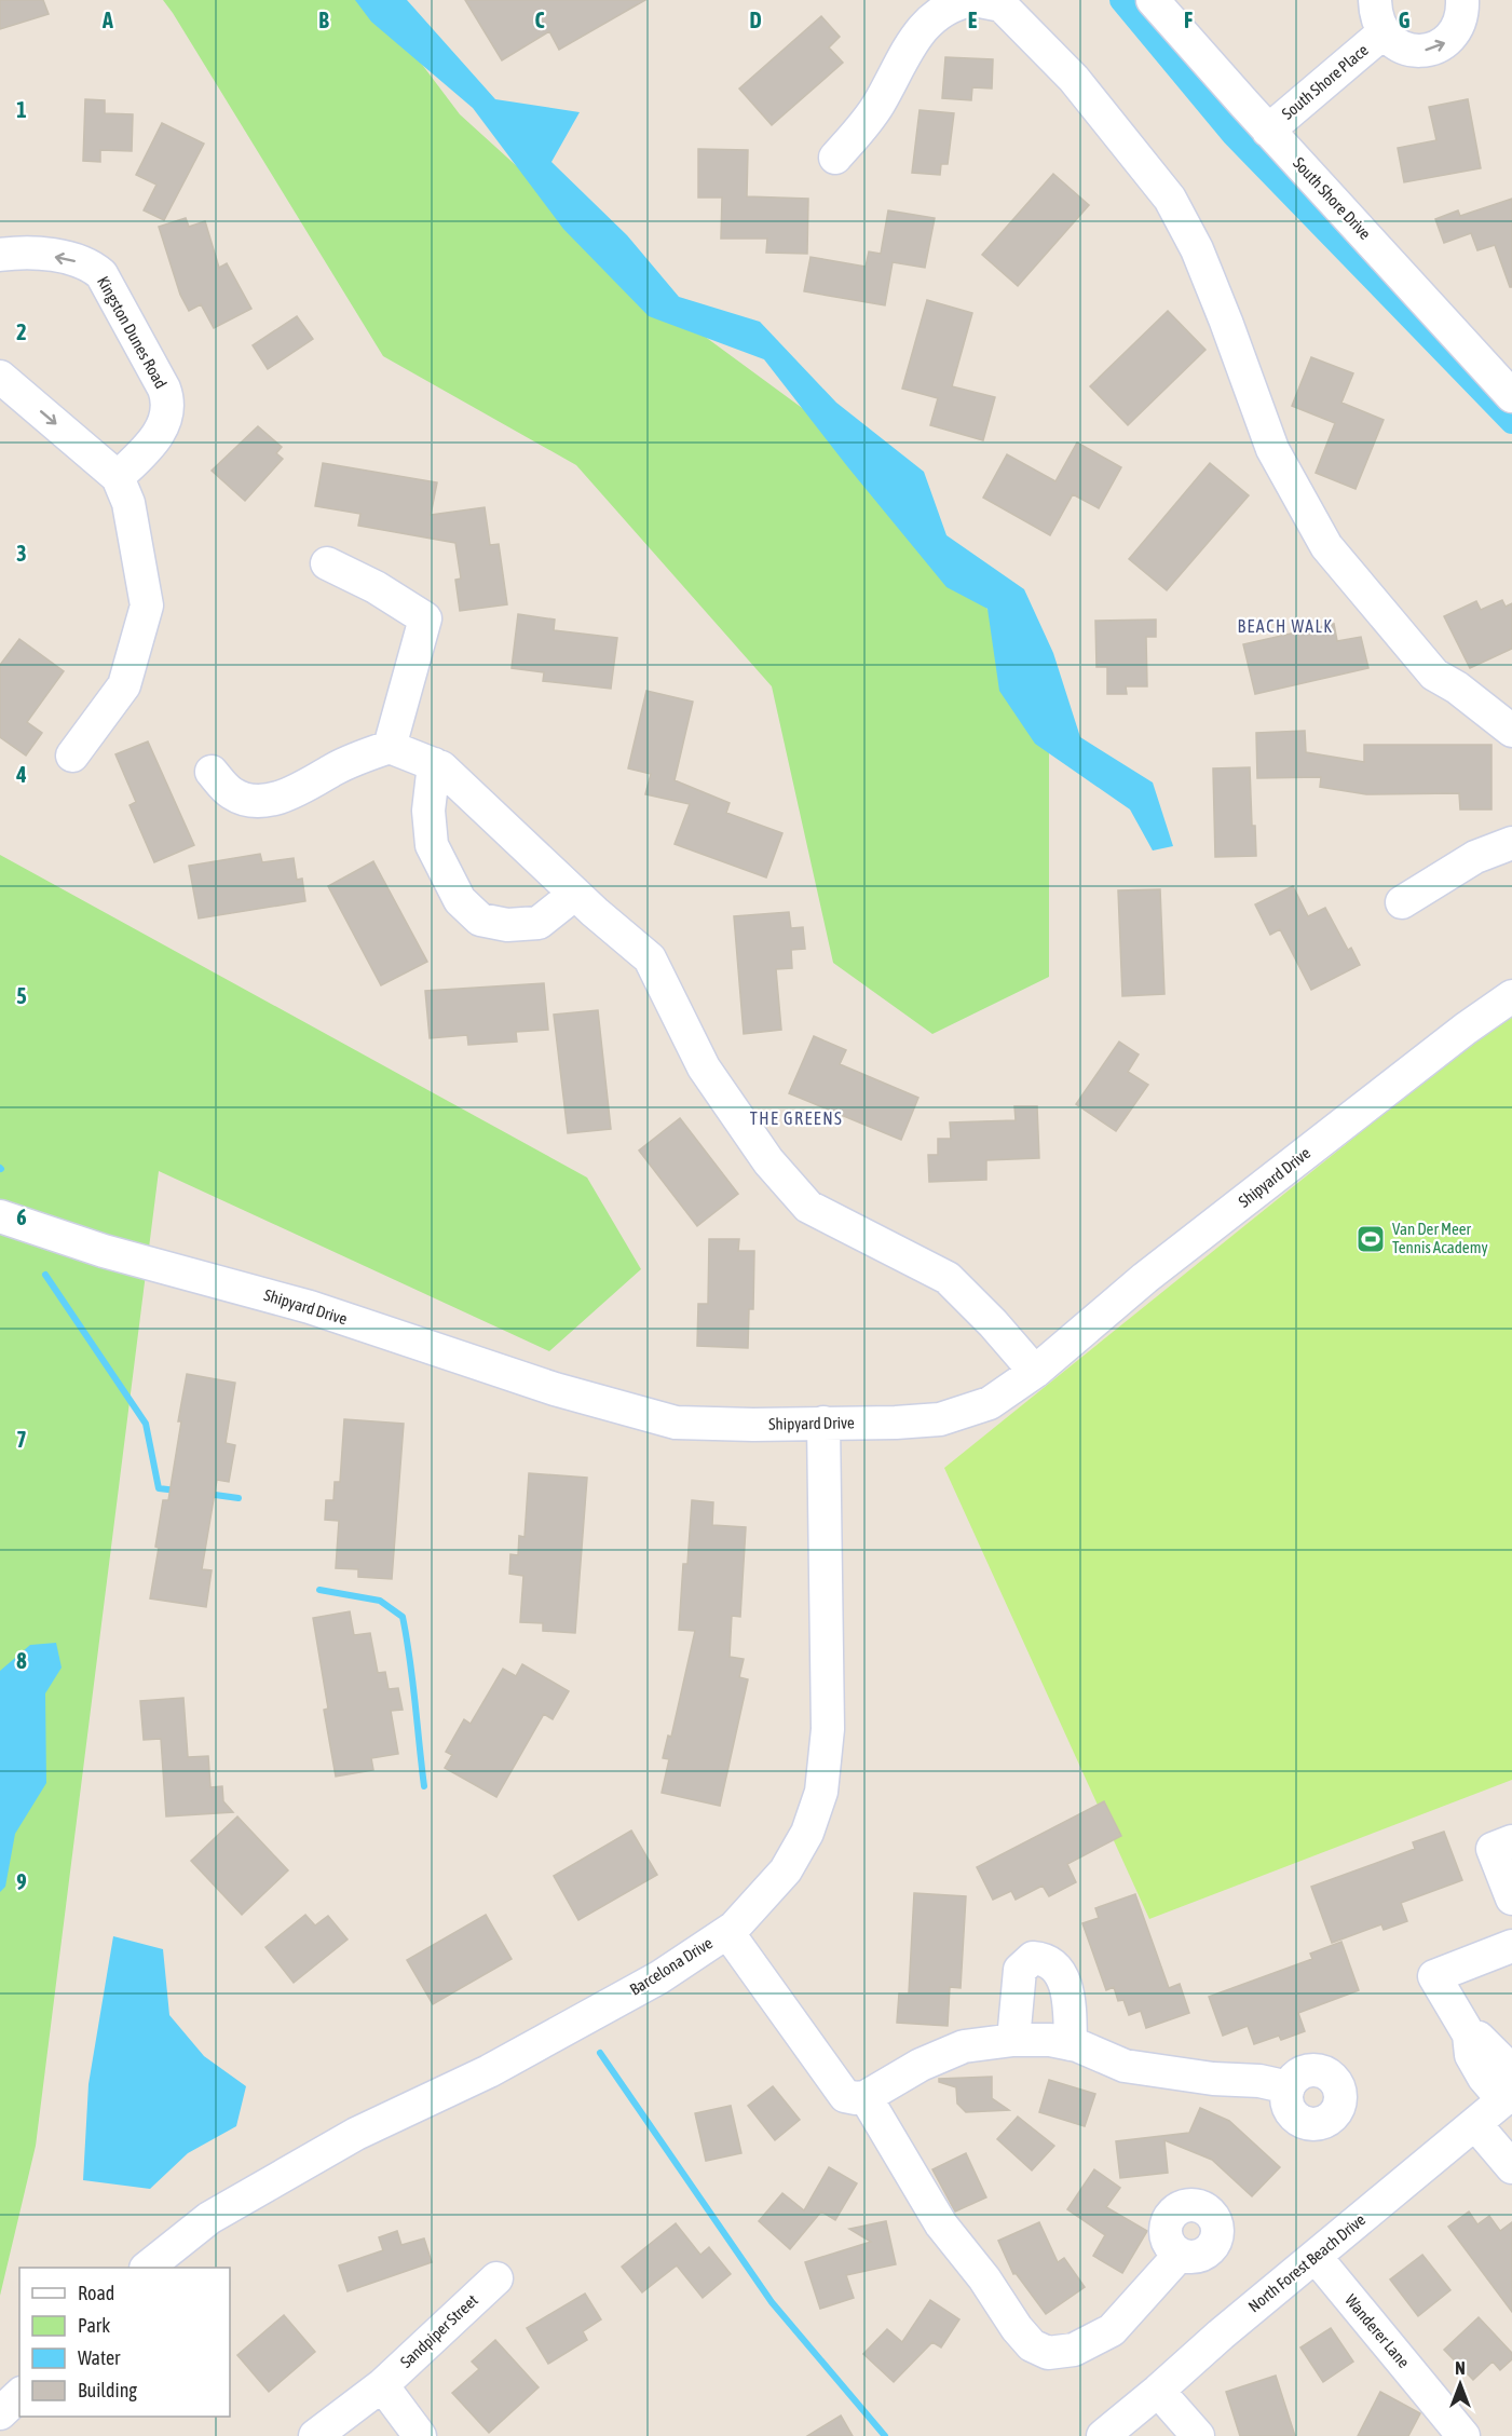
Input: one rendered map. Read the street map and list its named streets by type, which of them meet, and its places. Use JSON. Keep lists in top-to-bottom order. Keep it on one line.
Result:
{"streets":{"street":["South Shore Place","South Shore Drive","Kingston Dunes Road","Shipyard Drive","Barcelona Drive","North Forest Beach Drive","Sandpiper Street","Wanderer Lane"]},"crossings":[["South Shore Place","South Shore Drive"],["Shipyard Drive","Barcelona Drive"],["North Forest Beach Drive","Wanderer Lane"]],"districts":["BEACH WALK","THE GREENS"],"places":{"sports":["Van Der Meer Tennis Academy"]},"legend":["Road","Park","Water","Building"],"north":"top","grid":{"columns":["A","B","C","D","E","F","G"],"rows":["1","2","3","4","5","6","7","8","9"]}}
